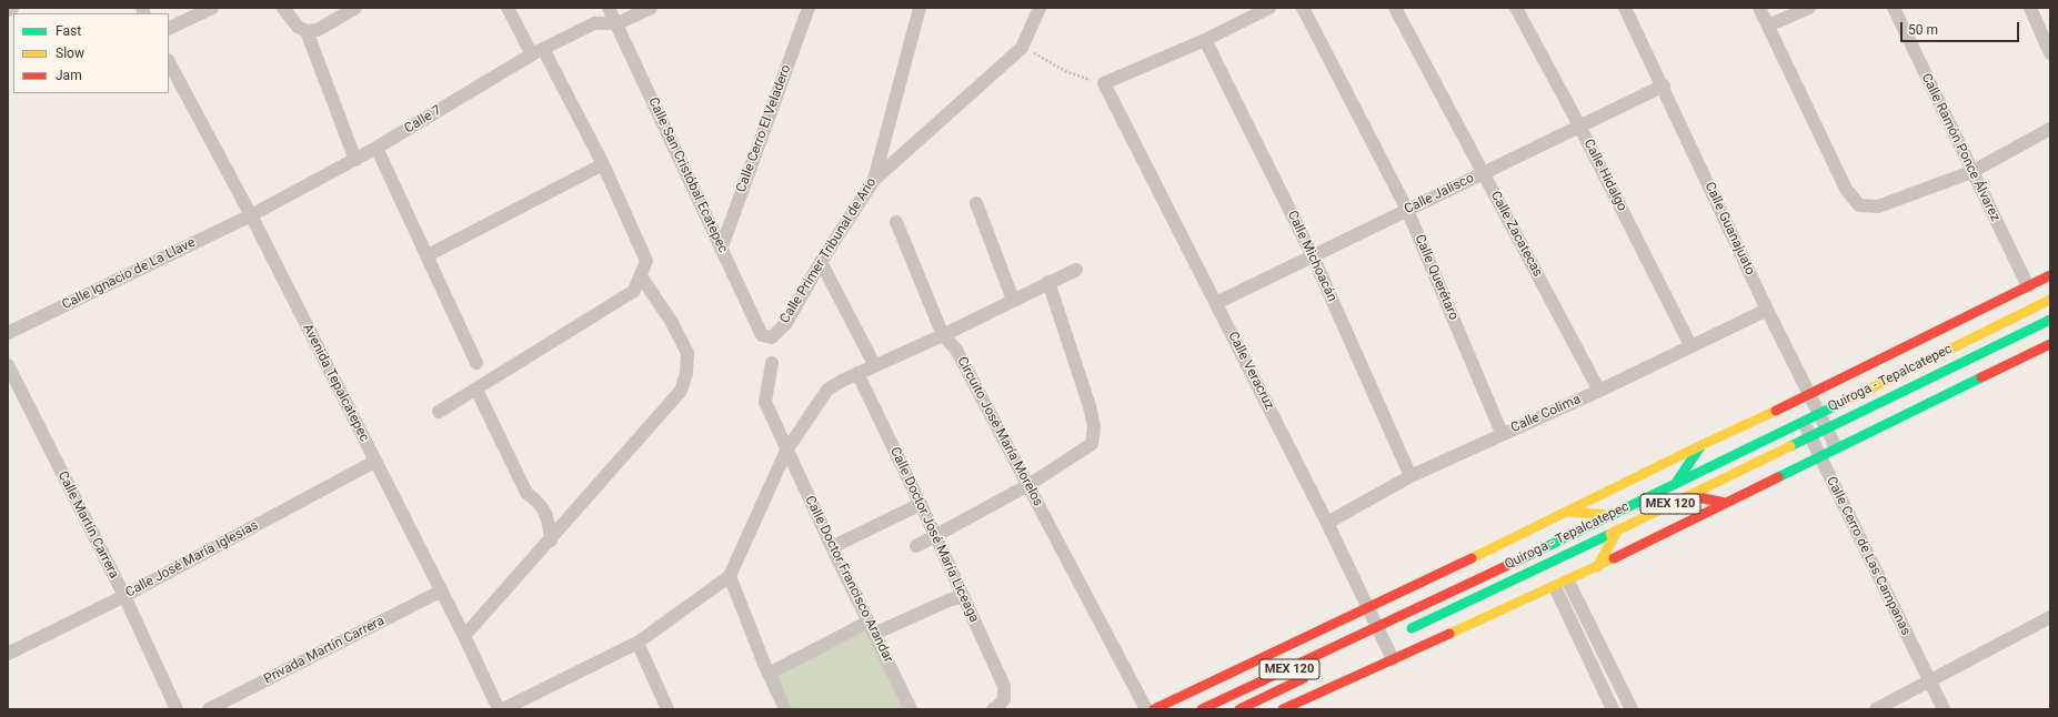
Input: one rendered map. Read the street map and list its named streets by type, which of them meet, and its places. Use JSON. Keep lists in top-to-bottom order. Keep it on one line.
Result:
{"streets":{"main road":["Quiroga - Tepalcatepec","MEX 120"],"street":["Calle 7","Calle Cerro El Veladero","Calle Ramón Ponce Álvarez","Calle San Cristóbal Ecatepec","Calle Hidalgo","Calle Jalisco","Calle Guanajuato","Calle Zacatecas","Calle Primer Tribunal de Ario","Calle Michoacán","Calle Ignacio de La Llave","Calle Querétaro","Calle Veracruz","Avenida Tepalcatepec","Calle Colima","Circuito José María Morelos","Calle Martín Carrera","Calle Doctor José María Liceaga","Calle Cerro de Las Campanas","Calle José María Iglesias","Calle Doctor Francisco Arandar","Privada Martín Carrera"]},"crossings":[["Calle 7","Calle San Cristóbal Ecatepec"],["Calle 7","Calle Ignacio de La Llave"],["Calle 7","Avenida Tepalcatepec"],["Calle Cerro El Veladero","Calle San Cristóbal Ecatepec"],["Calle San Cristóbal Ecatepec","Calle Primer Tribunal de Ario"],["Calle Hidalgo","Calle Jalisco"],["Calle Hidalgo","Calle Colima"],["Calle Jalisco","Calle Guanajuato"],["Calle Jalisco","Calle Zacatecas"],["Calle Jalisco","Calle Michoacán"],["Calle Jalisco","Calle Querétaro"],["Calle Jalisco","Calle Veracruz"],["Calle Guanajuato","Quiroga - Tepalcatepec"],["Calle Guanajuato","Calle Colima"],["Calle Zacatecas","Calle Colima"],["Calle Michoacán","Calle Colima"],["Calle Ignacio de La Llave","Avenida Tepalcatepec"],["Calle Querétaro","Calle Colima"],["Calle Veracruz","Quiroga - Tepalcatepec"],["Calle Veracruz","Calle Colima"],["Quiroga - Tepalcatepec","Calle Cerro de Las Campanas"],["Avenida Tepalcatepec","Calle José María Iglesias"],["Avenida Tepalcatepec","Privada Martín Carrera"],["Calle Martín Carrera","Calle José María Iglesias"]],"legend":["Fast","Slow","Jam"],"scale_bar":"50 m"}
